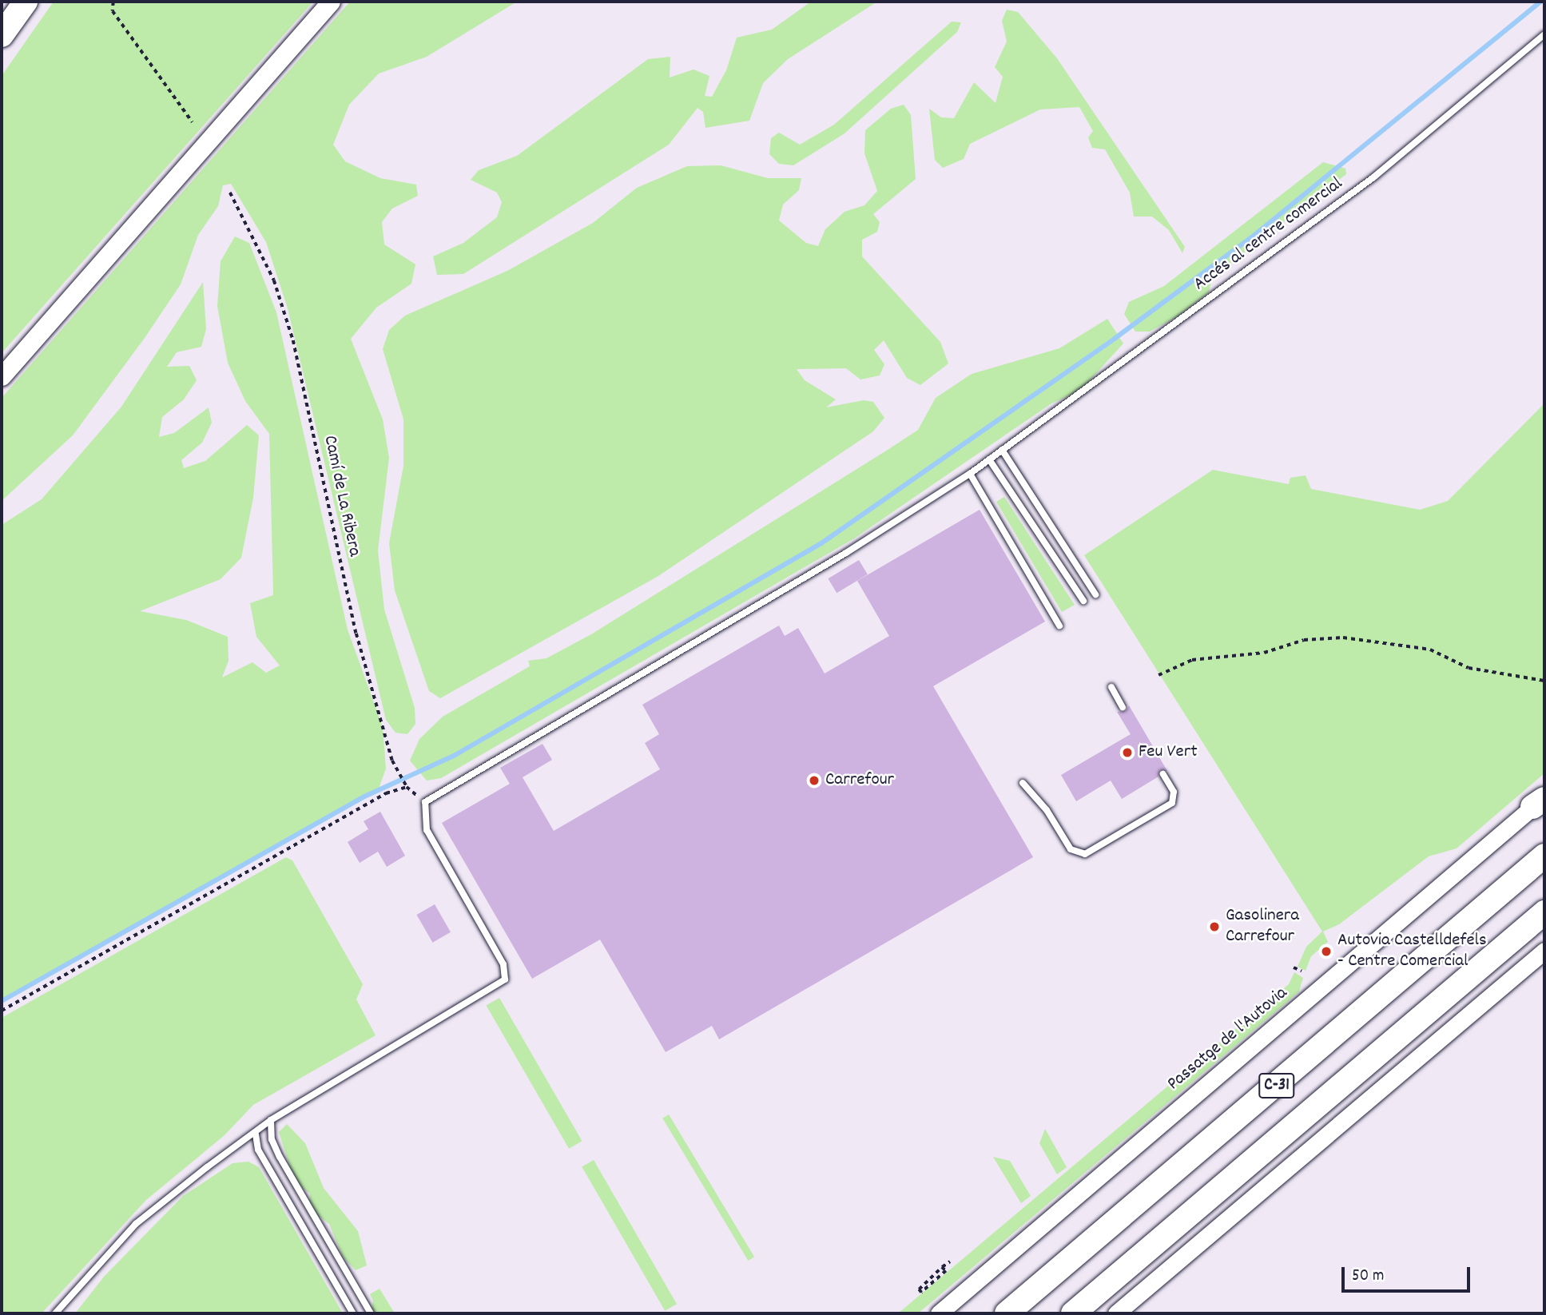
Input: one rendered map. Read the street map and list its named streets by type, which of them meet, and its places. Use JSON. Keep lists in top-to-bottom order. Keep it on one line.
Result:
{"streets":{"highway":["C-31"],"street":["Passatge de l'Autovia"],"lane":["Accés al centre comercial"],"path":["Camí de La Ribera"]},"crossings":[["Accés al centre comercial","Camí de La Ribera"]],"places":["Feu Vert","Carrefour","Gasolinera Carrefour","Autovia Castelldefels - Centre Comercial"],"scale_bar":"50 m"}
